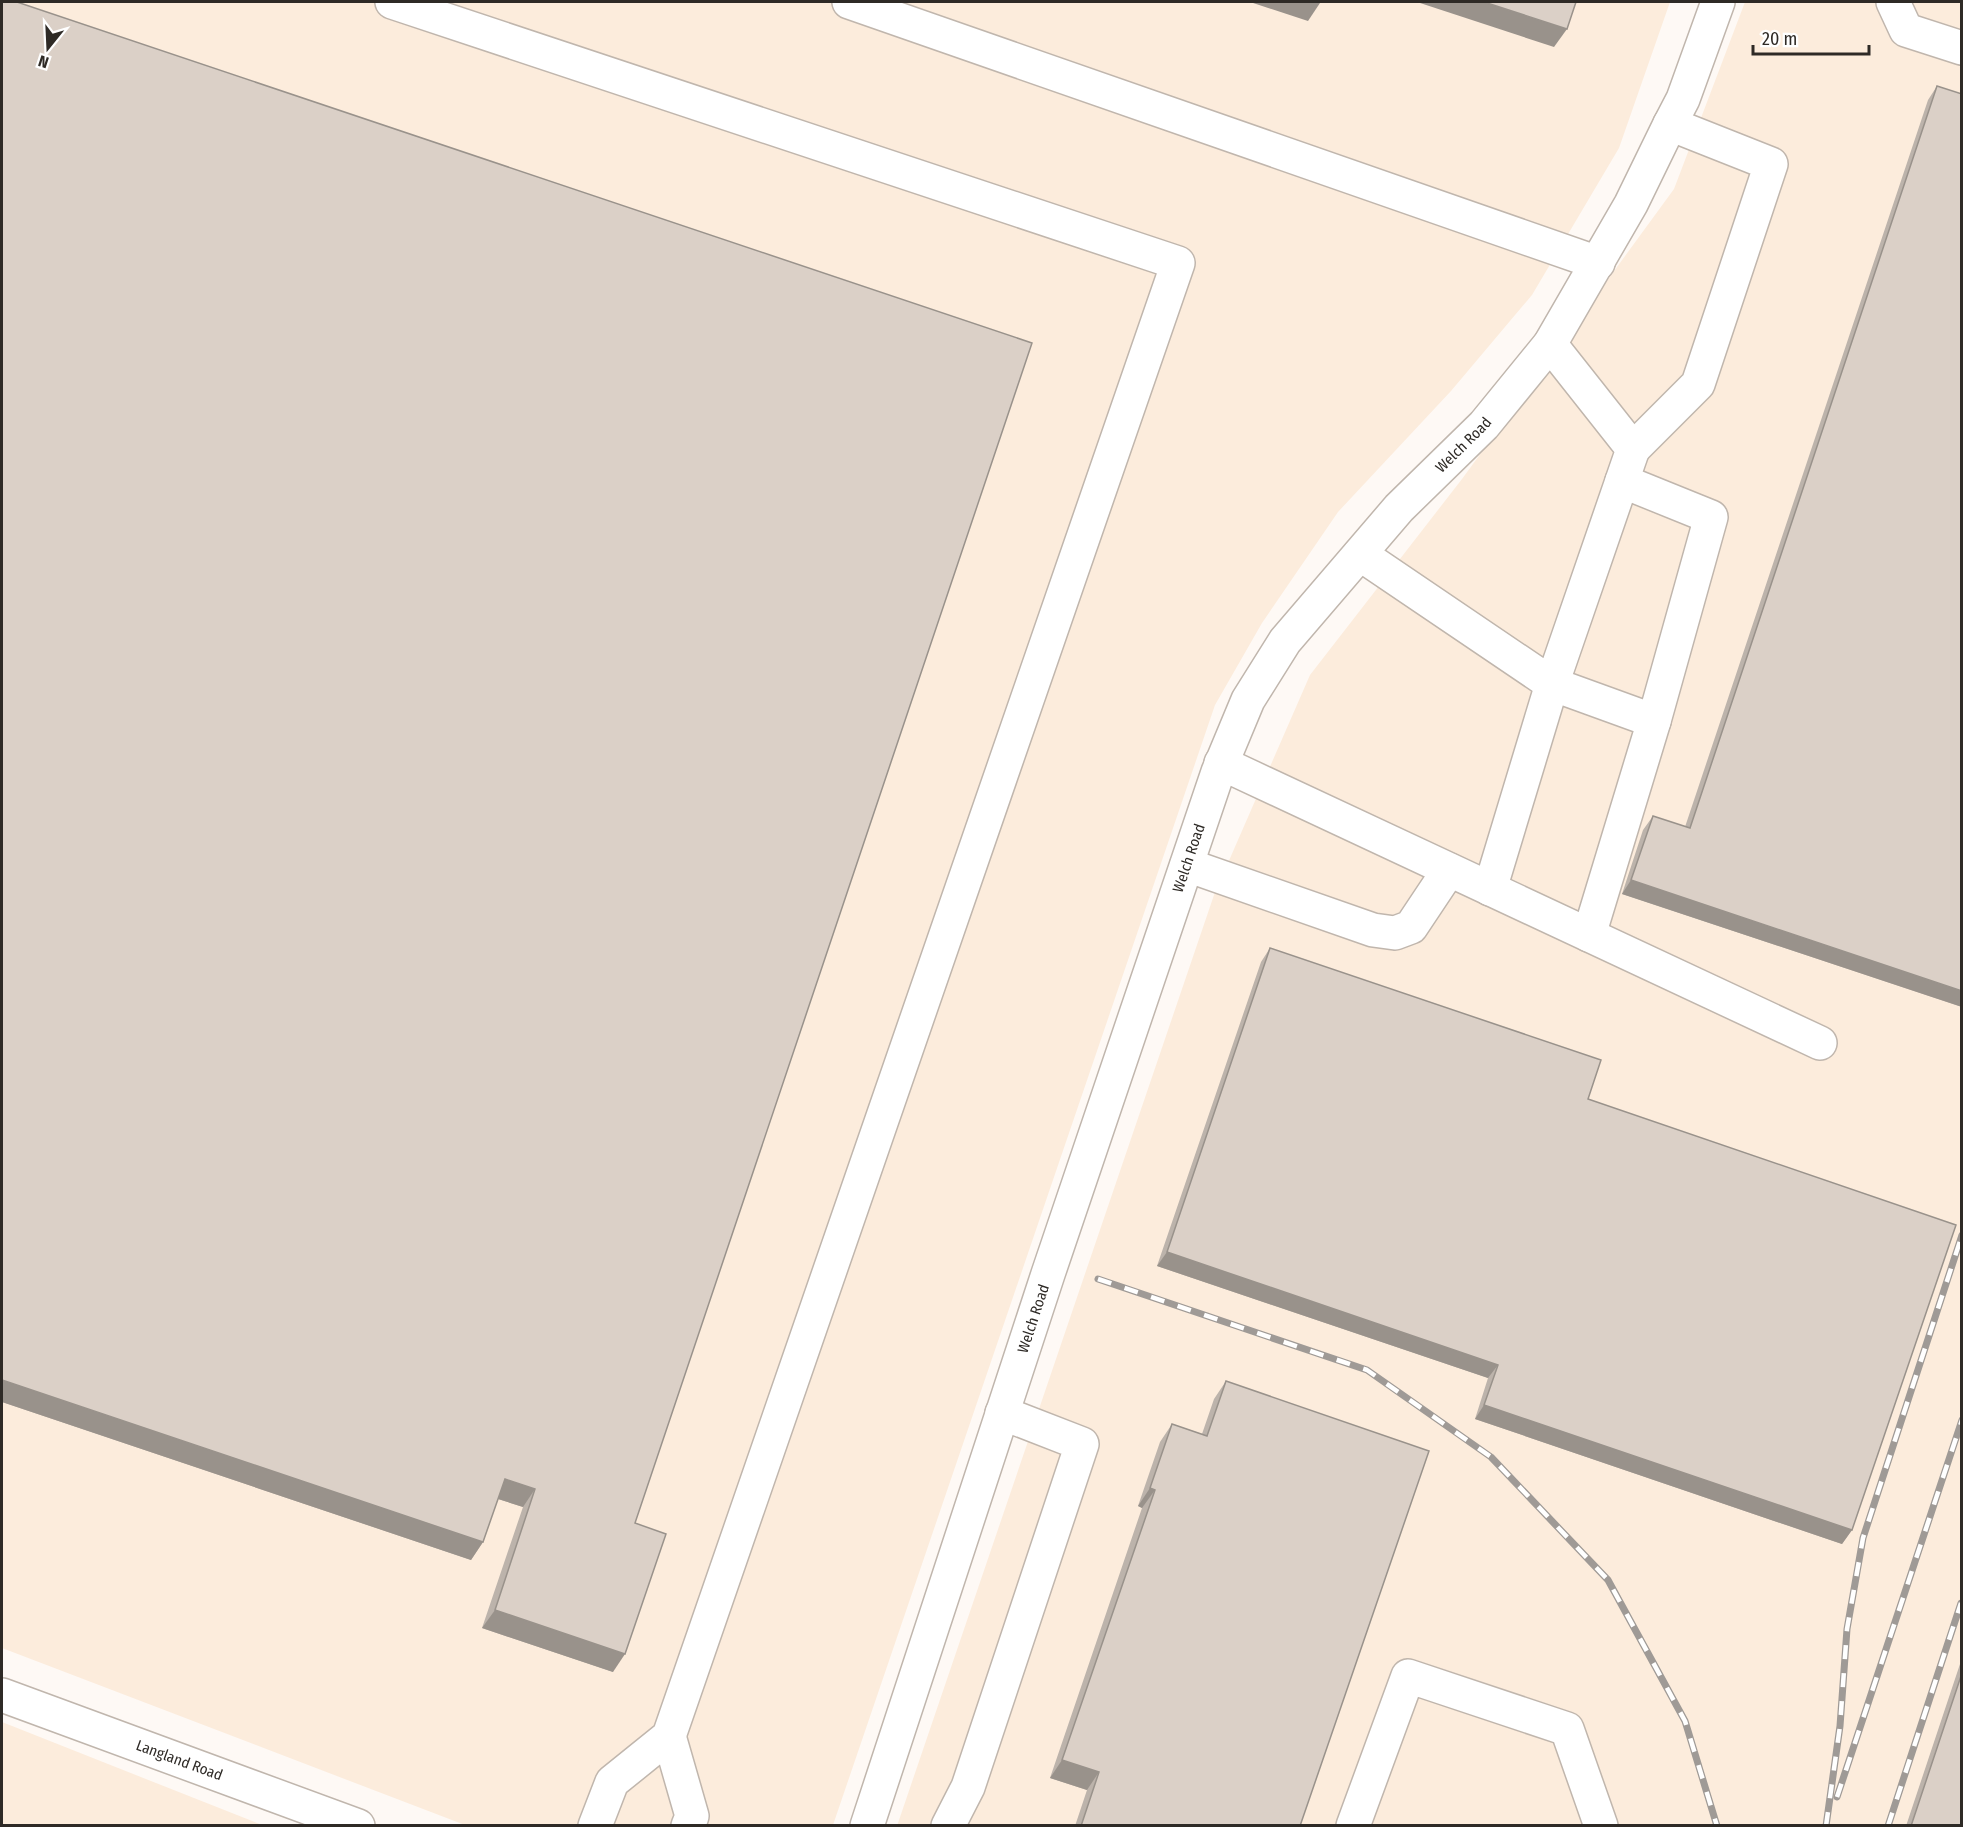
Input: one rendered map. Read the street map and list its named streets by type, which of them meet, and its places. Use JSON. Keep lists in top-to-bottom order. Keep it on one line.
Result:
{"streets":{"street":["Welch Road","Langland Road"]},"scale_bar":"20 m","north":"bottom"}
